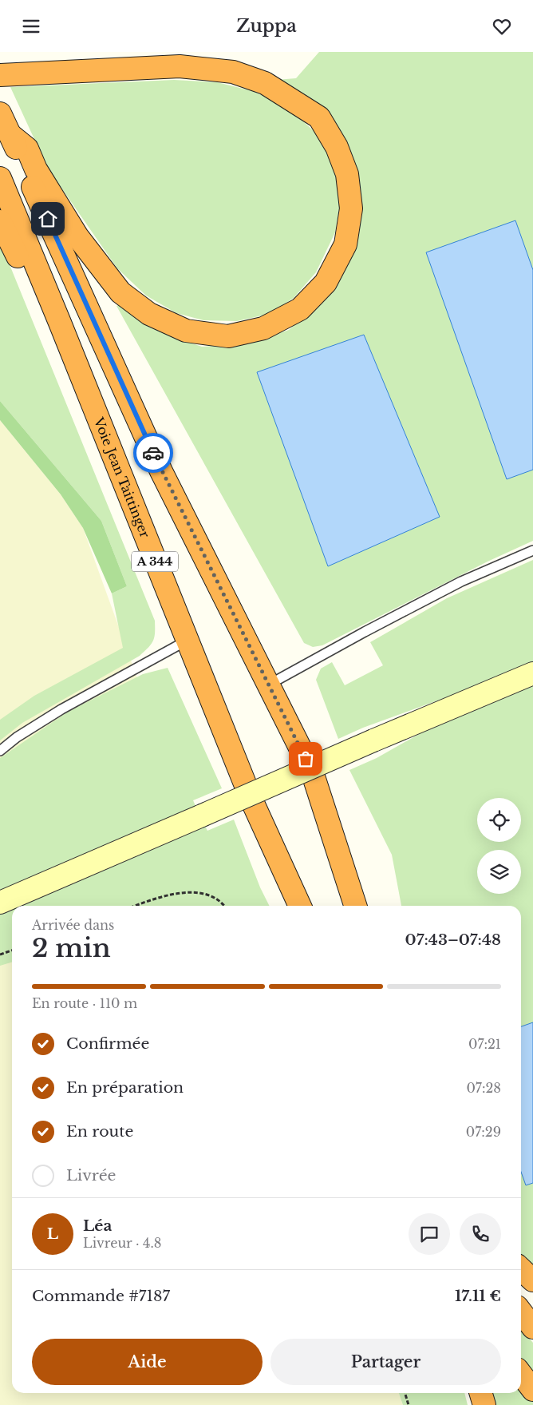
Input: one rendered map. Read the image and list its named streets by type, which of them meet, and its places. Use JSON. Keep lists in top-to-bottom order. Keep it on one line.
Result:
{"streets":{"highway":["Voie Jean Taittinger","A 344"]},"page":{"header":"Zuppa","heading":["2 min","Arrivée dans","07:43–07:48"],"panel":["Léa","Livreur · 4.8","Commande #7187","17.11 €"],"bar":"En route · 110 m","list":[["Confirmée","07:21"],["En préparation","07:28"],["En route","07:29"],"Livrée"],"round":"L","buttons":["Aide","Partager"]}}
